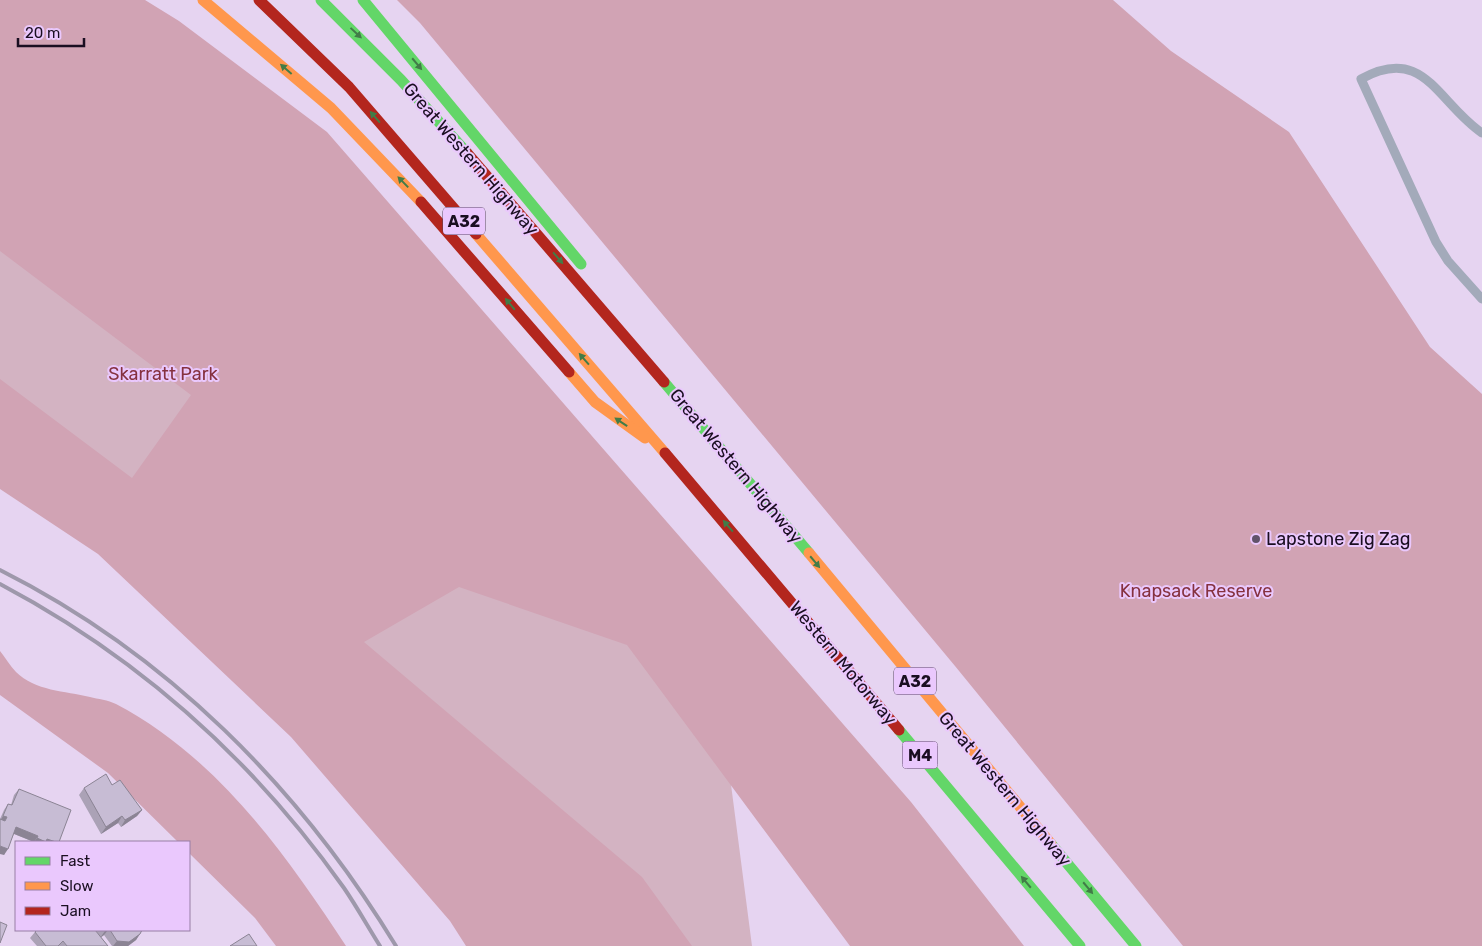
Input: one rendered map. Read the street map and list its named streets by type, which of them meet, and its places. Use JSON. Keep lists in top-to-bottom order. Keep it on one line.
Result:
{"streets":{"main road":["Great Western Highway","A32","Western Motorway","M4"]},"crossings":[["A32","Western Motorway"]],"one_way":["Western Motorway"],"parks":["Skarratt Park","Knapsack Reserve"],"places":["Lapstone Zig Zag"],"legend":["Fast","Slow","Jam"],"scale_bar":"20 m"}
